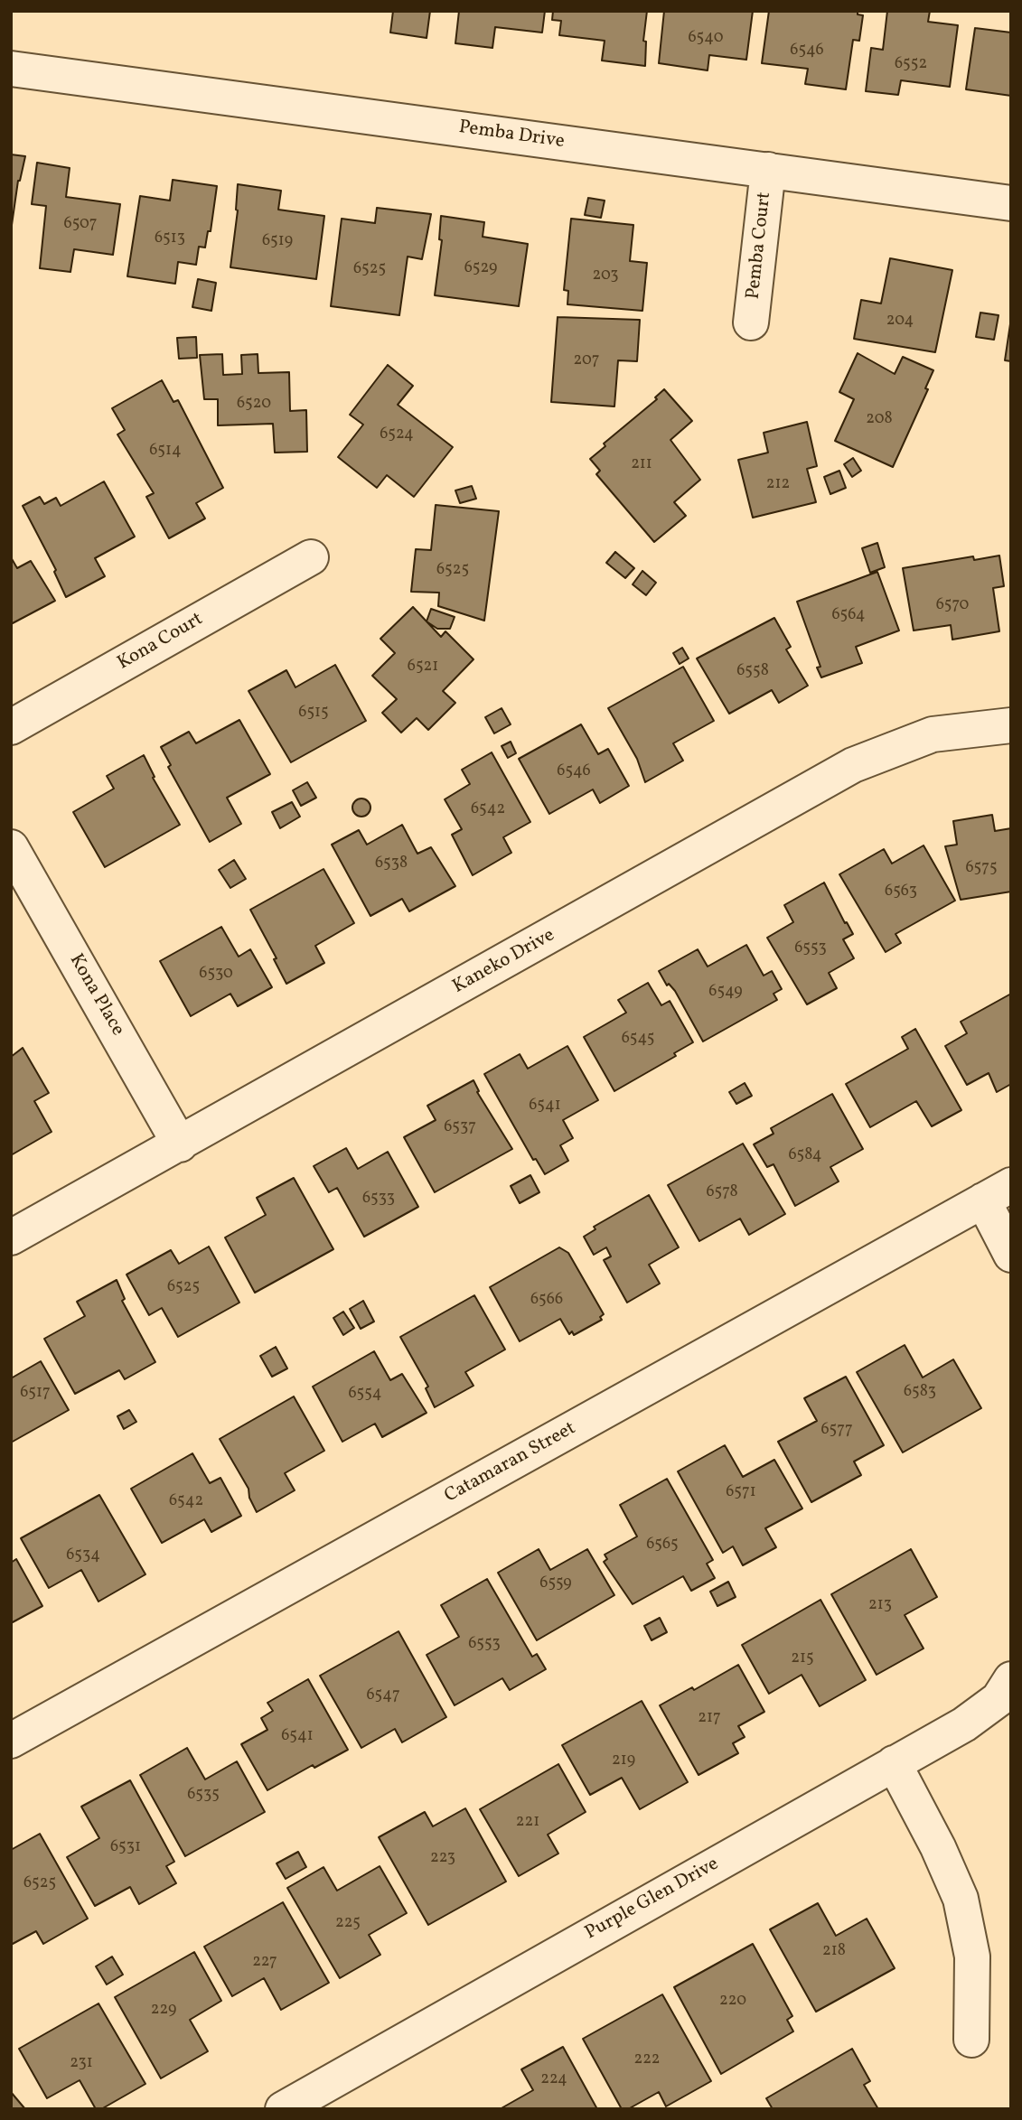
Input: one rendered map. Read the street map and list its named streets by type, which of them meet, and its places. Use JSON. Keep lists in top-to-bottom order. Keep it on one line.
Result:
{"streets":{"street":["Pemba Drive","Pemba Court","Kona Court","Kaneko Drive","Kona Place","Catamaran Street","Purple Glen Drive"]},"crossings":[["Pemba Drive","Pemba Court"],["Kaneko Drive","Kona Place"]],"house_numbers":["6540","6546","6552","6507","6513","6519","6529","6525","203","204","207","6520","208","6524","6514","211","212","6525","6570","6564","6521","6558","6515","6546","6542","6538","6575","6563","6553","6530","6549","6545","6541","6537","6584","6578","6533","6525","6566","6583","6517","6554","6577","6571","6542","6565","6534","6559","213","6553","215","6547","217","6541","219","6535","221","6531","223","6525","225","218","227","220","229","222","231","224"]}
